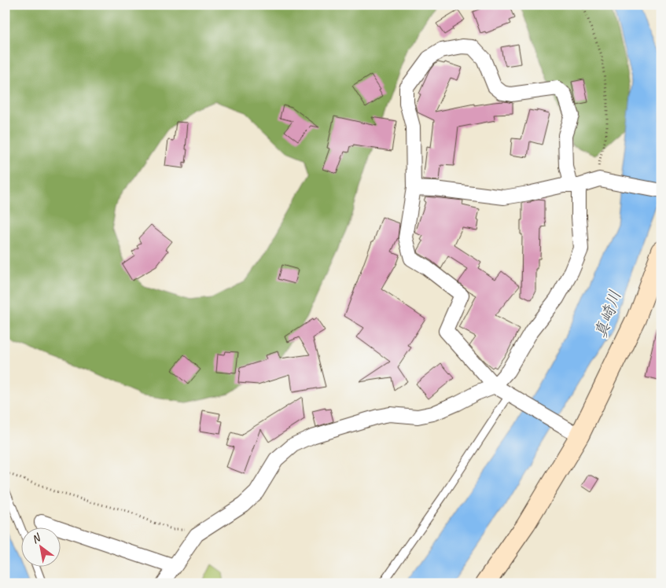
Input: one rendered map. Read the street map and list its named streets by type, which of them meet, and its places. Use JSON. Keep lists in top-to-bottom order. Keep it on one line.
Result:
{"water":["真崎川"],"north":"top left"}
